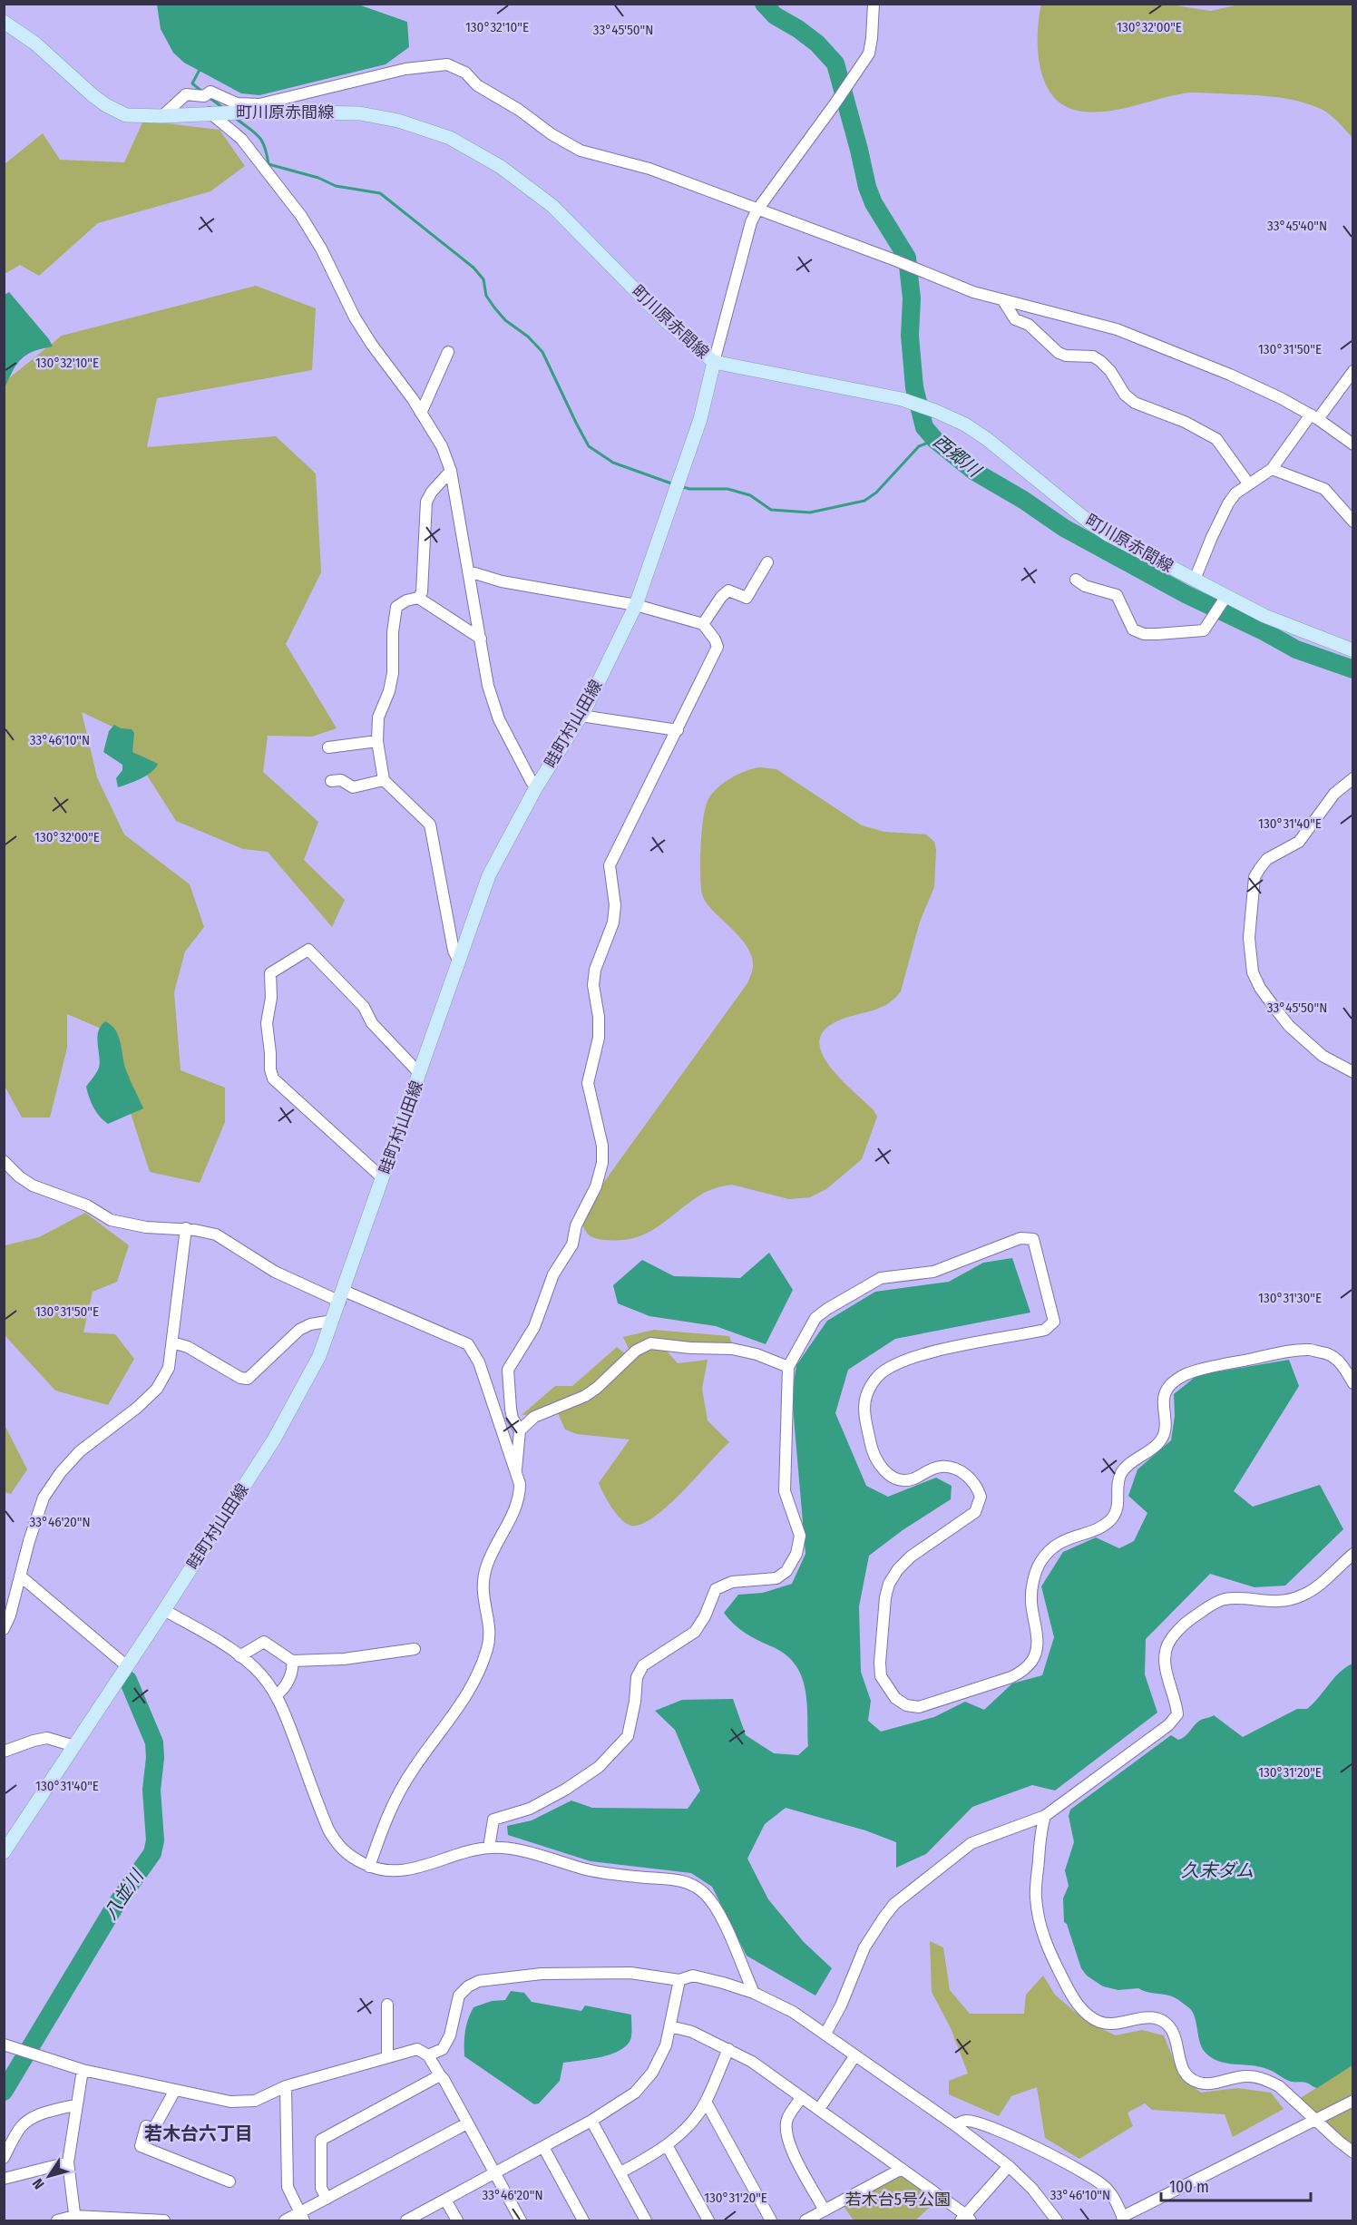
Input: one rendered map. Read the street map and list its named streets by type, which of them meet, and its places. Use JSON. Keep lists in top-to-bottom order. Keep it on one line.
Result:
{"streets":{"main road":["町川原赤間線","畦町村山田線"]},"crossings":[["町川原赤間線","畦町村山田線"]],"districts":["若木台六丁目"],"water":["西郷川","久末ダム","八並川"],"parks":["若木台5号公園"],"scale_bar":"100 m","north":"bottom left","coordinates":["130°32'10\"E","130°32'00\"E","33°45'50\"N","33°45'40\"N","130°31'50\"E","33°46'10\"N","130°31'40\"E","130°31'30\"E","33°46'20\"N","130°31'20\"E"]}
